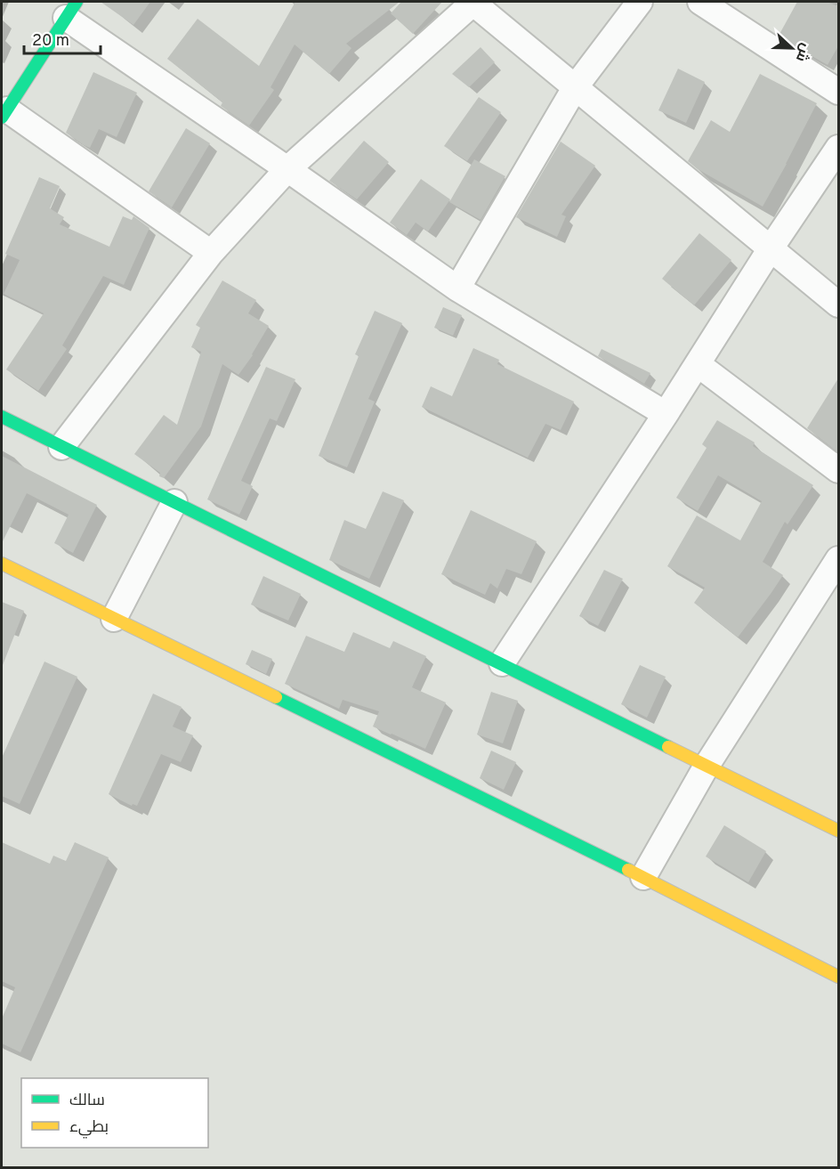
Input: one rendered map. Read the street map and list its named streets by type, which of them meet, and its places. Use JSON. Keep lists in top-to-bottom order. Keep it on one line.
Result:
{"legend":["سالك","بطيء"],"scale_bar":"20 m","north":"right"}
